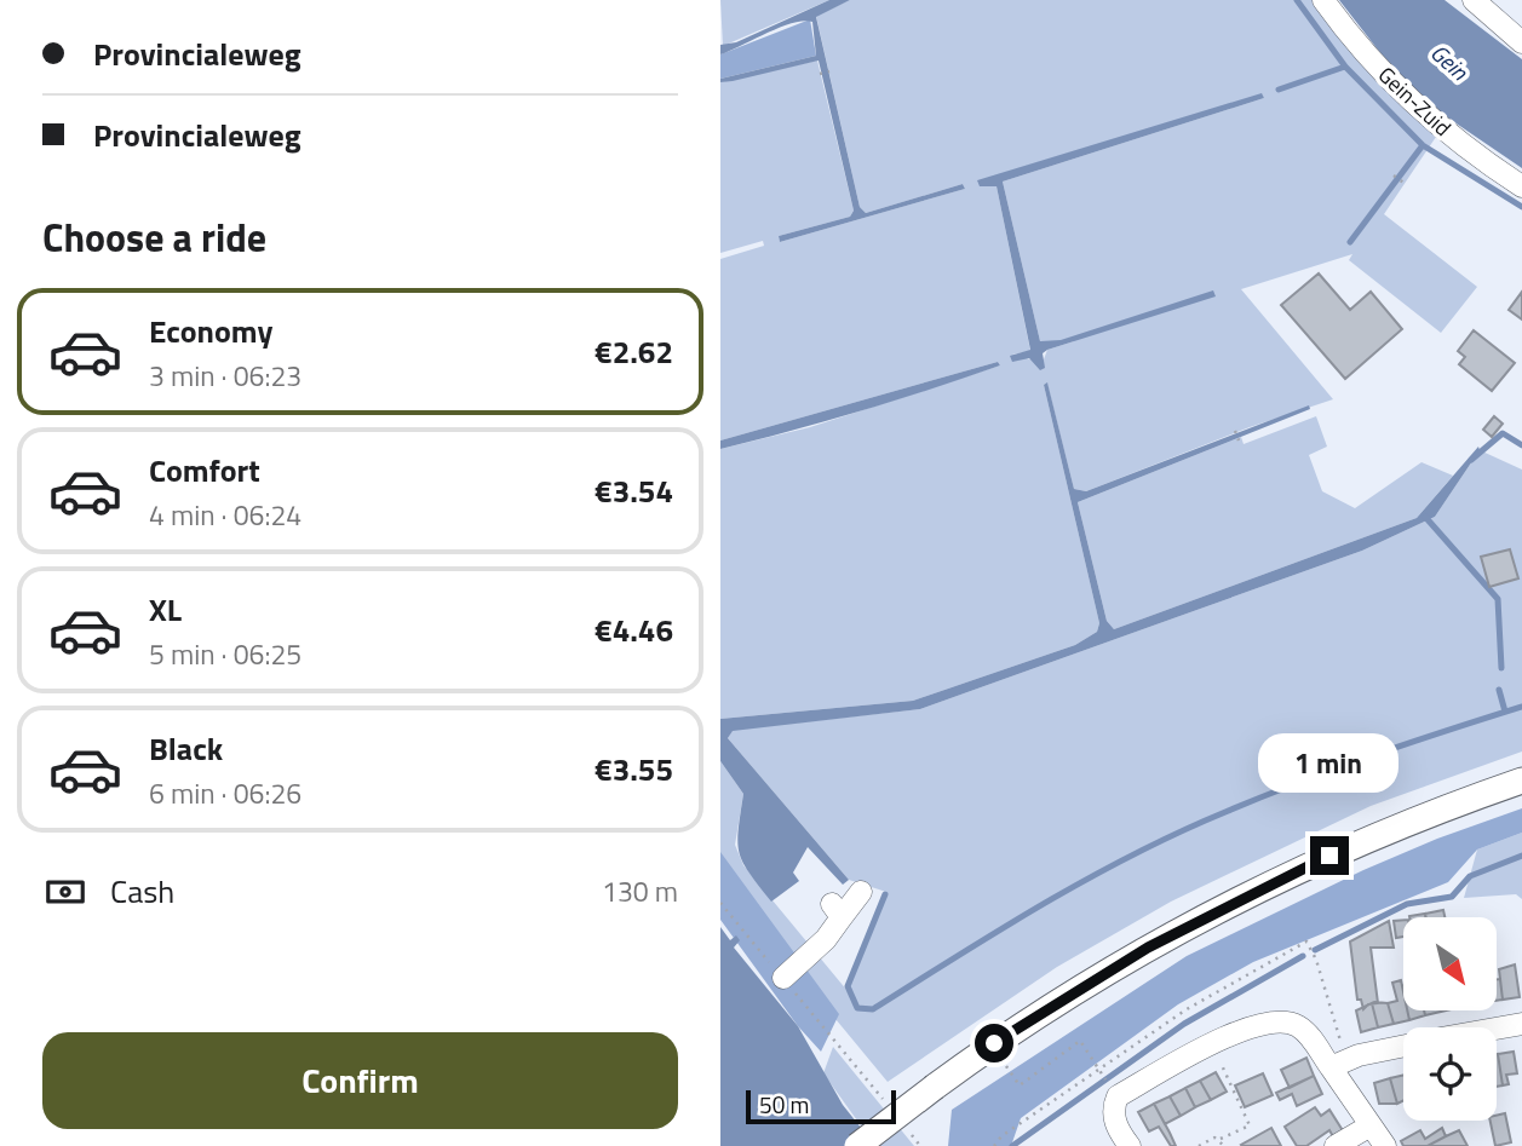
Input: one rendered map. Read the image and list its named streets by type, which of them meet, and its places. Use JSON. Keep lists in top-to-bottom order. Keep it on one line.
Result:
{"streets":{"street":["Gein-Zuid"]},"water":["Gein"],"scale_bar":"50 m","north":"bottom right","page":{"banner":["Provincialeweg","Provincialeweg"],"heading":"Choose a ride","list":[{"name":"Economy","note":"3 min · 06:23","value":"€2.62"},{"name":"Comfort","note":"4 min · 06:24","value":"€3.54"},{"name":"XL","note":"5 min · 06:25","value":"€4.46"},{"name":"Black","note":"6 min · 06:26","value":"€3.55"}],"bubble":"1 min","pay":["Cash","130 m"],"buttons":"Confirm","scale":"50 m"}}
